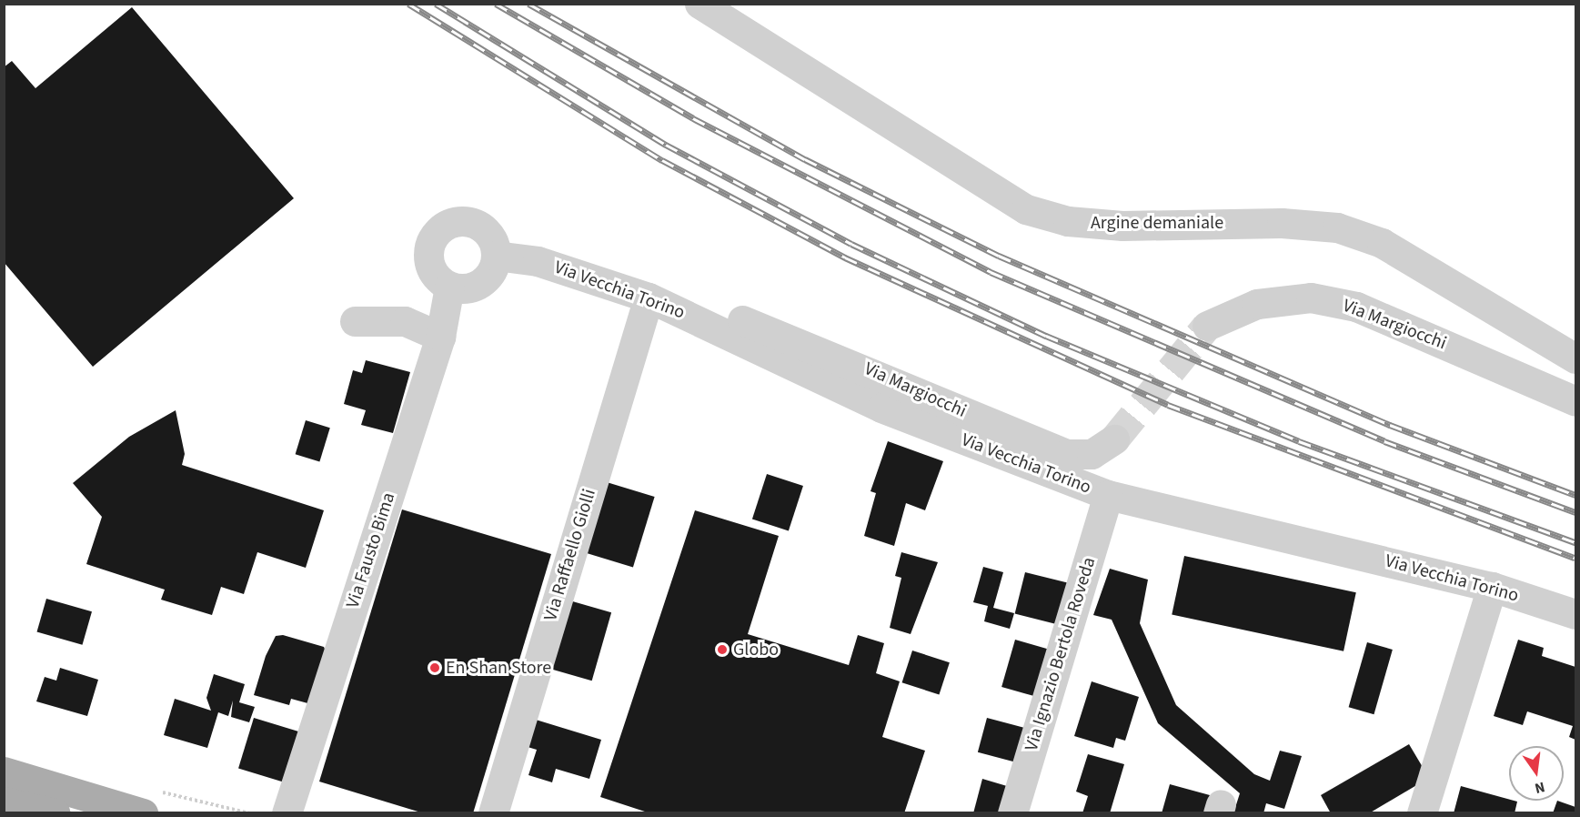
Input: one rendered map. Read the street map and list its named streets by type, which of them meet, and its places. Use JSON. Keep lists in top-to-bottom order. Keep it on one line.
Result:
{"streets":{"street":["Argine demaniale","Via Vecchia Torino","Via Margiocchi","Via Fausto Bima","Via Raffaello Giolli","Via Ignazio Bertola Roveda"]},"crossings":[["Via Vecchia Torino","Via Margiocchi"],["Via Vecchia Torino","Via Fausto Bima"],["Via Vecchia Torino","Via Raffaello Giolli"],["Via Vecchia Torino","Via Ignazio Bertola Roveda"]],"places":["Globo","En Shan Store"],"north":"bottom"}
